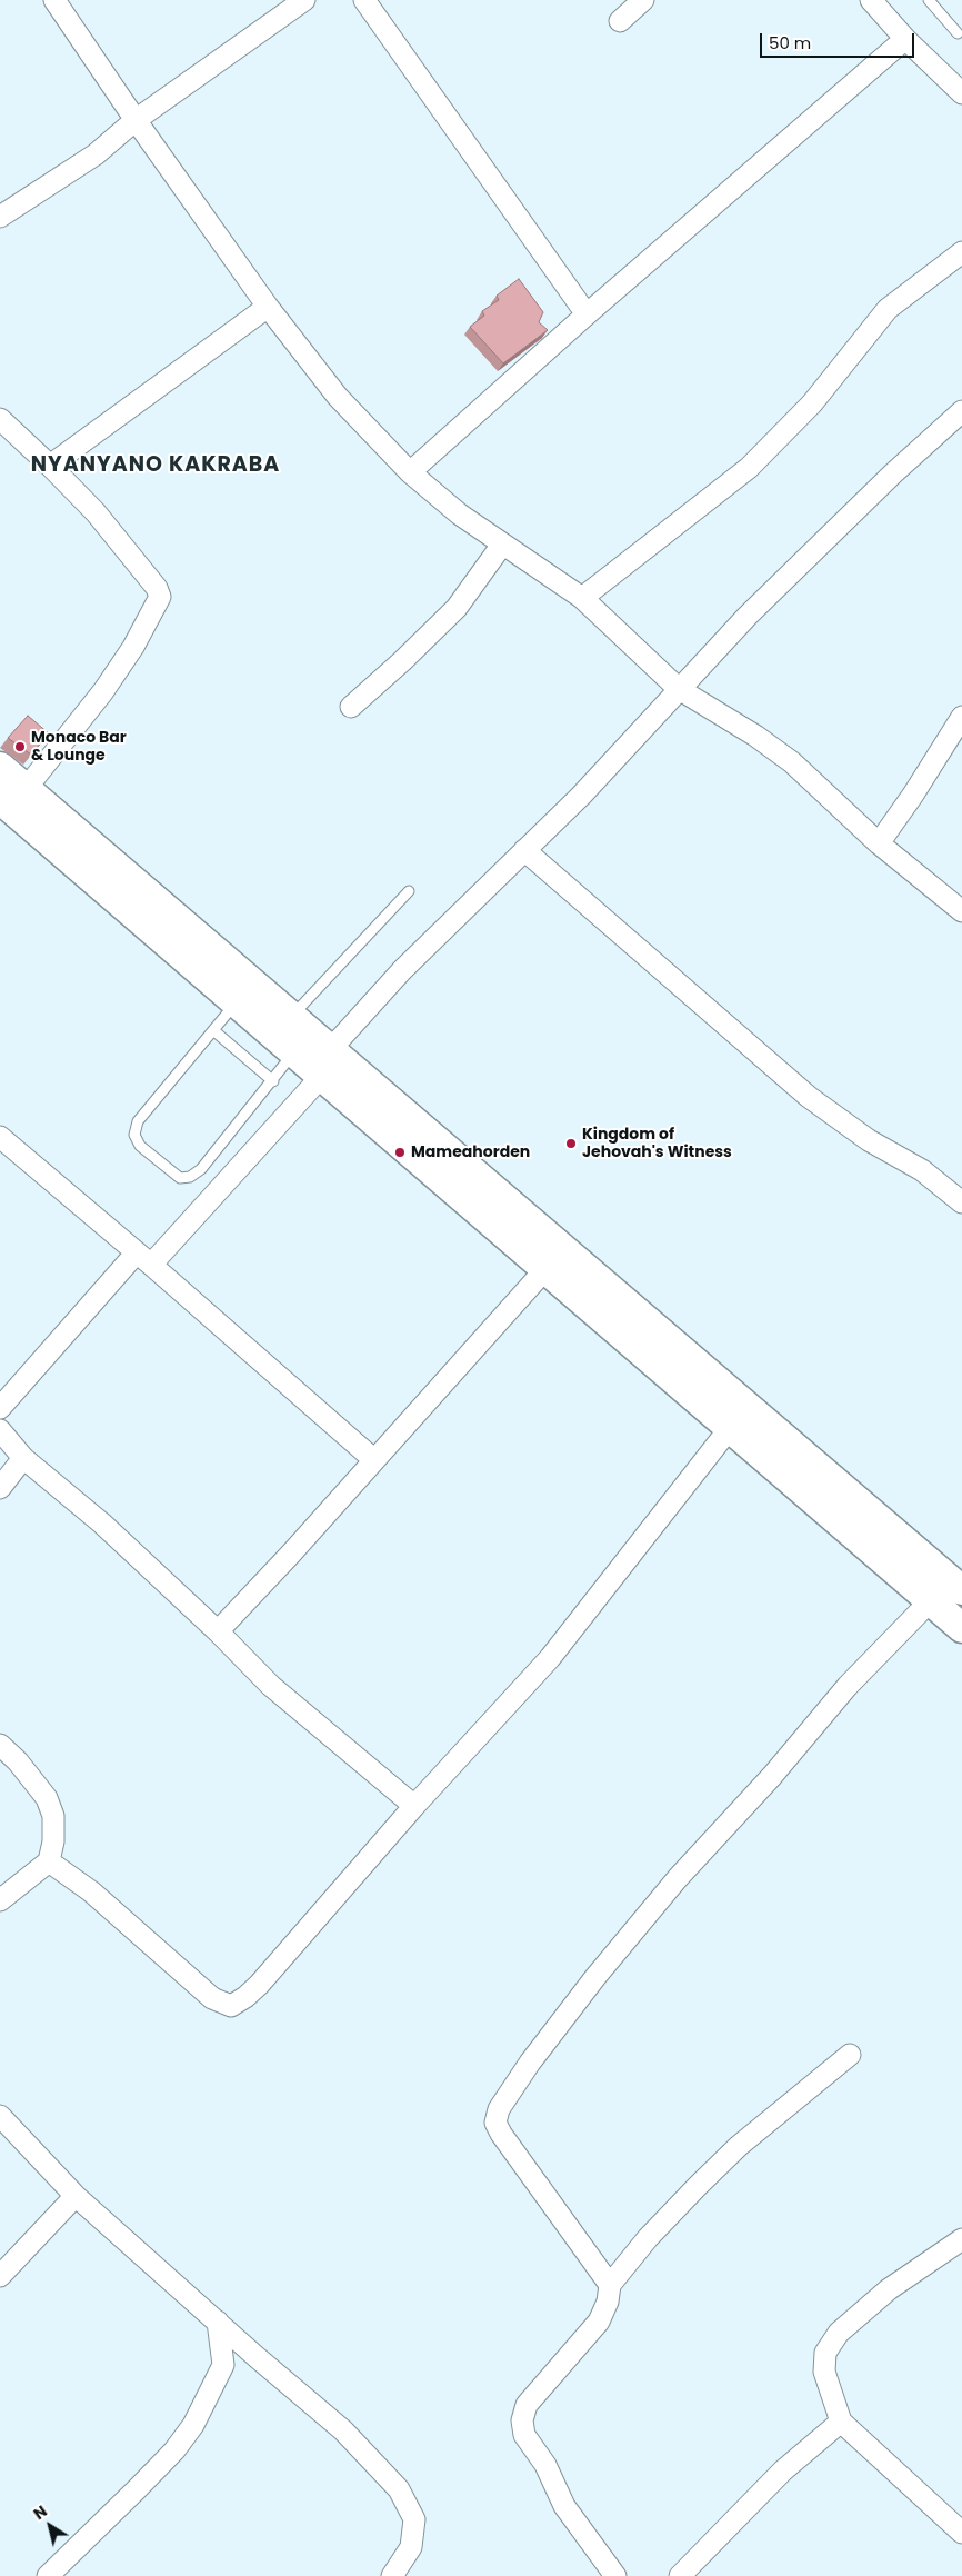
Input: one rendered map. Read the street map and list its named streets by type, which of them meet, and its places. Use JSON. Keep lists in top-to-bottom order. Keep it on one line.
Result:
{"districts":["NYANYANO KAKRABA"],"places":["Monaco Bar & Lounge","Kingdom of Jehovah's Witness","Mameahorden"],"scale_bar":"50 m","north":"top left"}
